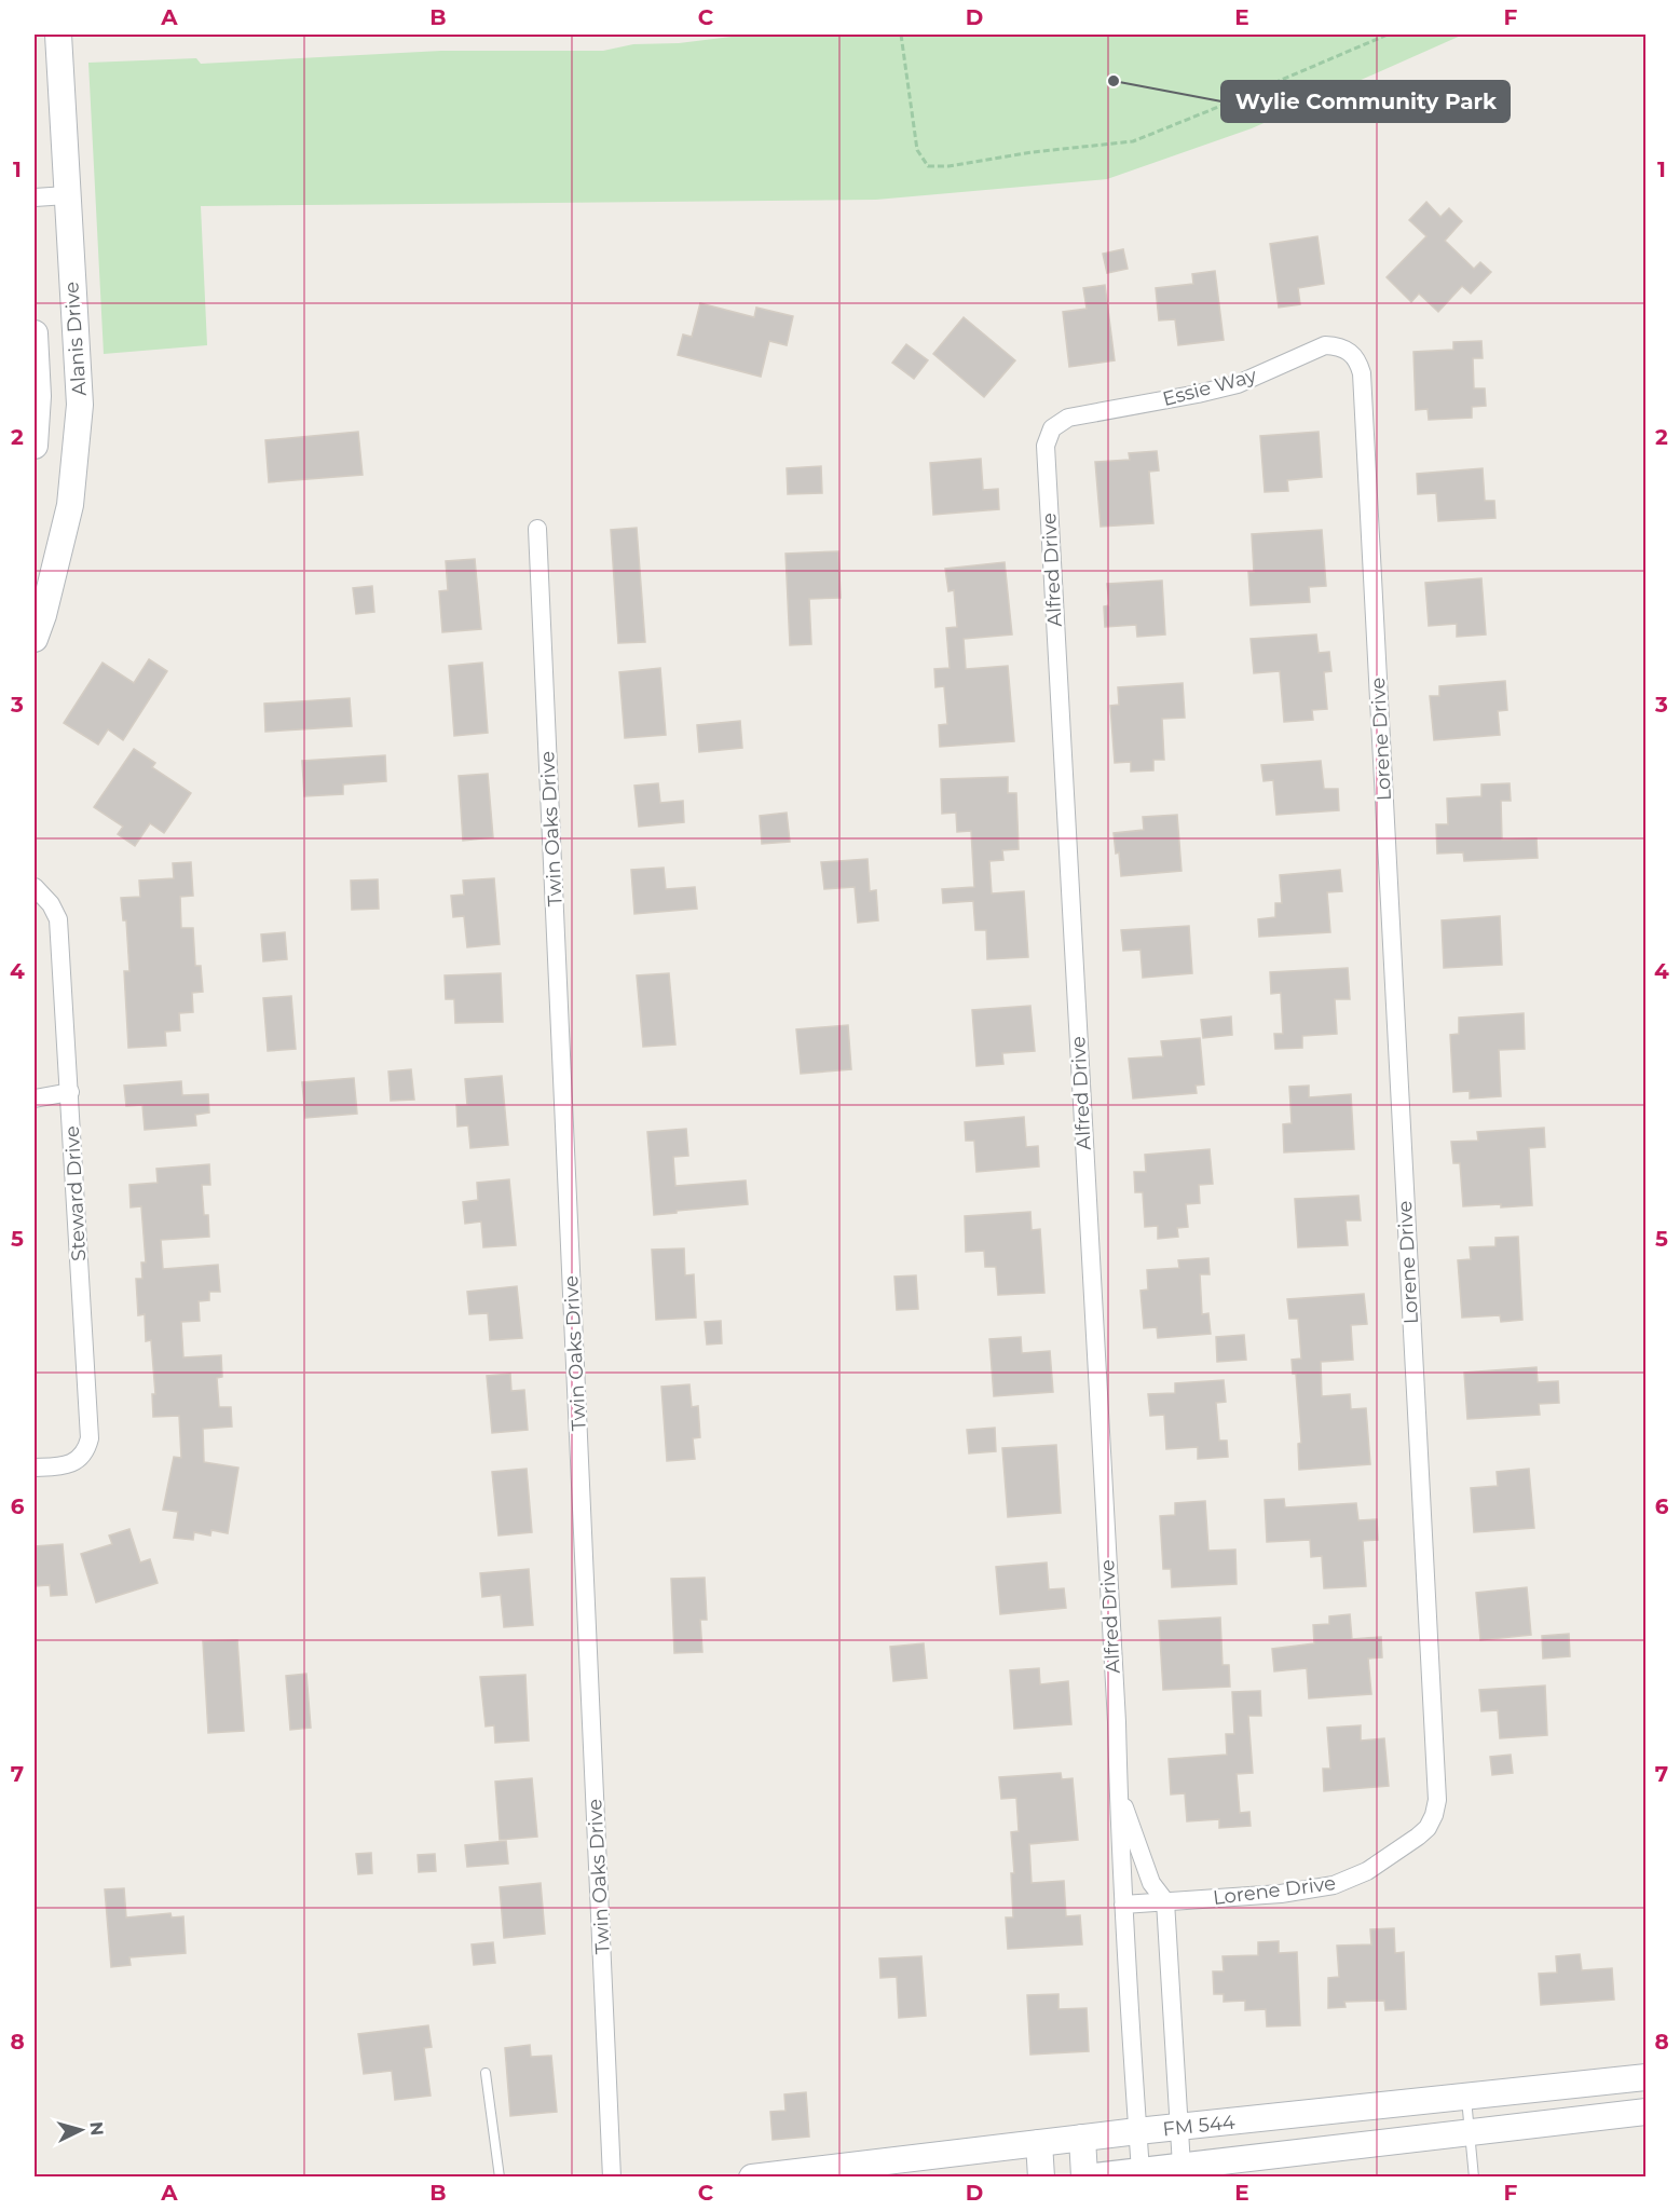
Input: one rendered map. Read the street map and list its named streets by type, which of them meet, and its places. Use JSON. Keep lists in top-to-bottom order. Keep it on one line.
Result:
{"streets":{"main road":["Alanis Drive","FM 544"],"street":["Essie Way","Alfred Drive","Lorene Drive","Twin Oaks Drive","Steward Drive"]},"crossings":[["Essie Way","Alfred Drive"],["Essie Way","Lorene Drive"],["Alfred Drive","Lorene Drive"],["Alfred Drive","FM 544"]],"places":["Wylie Community Park"],"north":"right","grid":{"columns":["A","B","C","D","E","F"],"rows":["1","2","3","4","5","6","7","8"]}}
